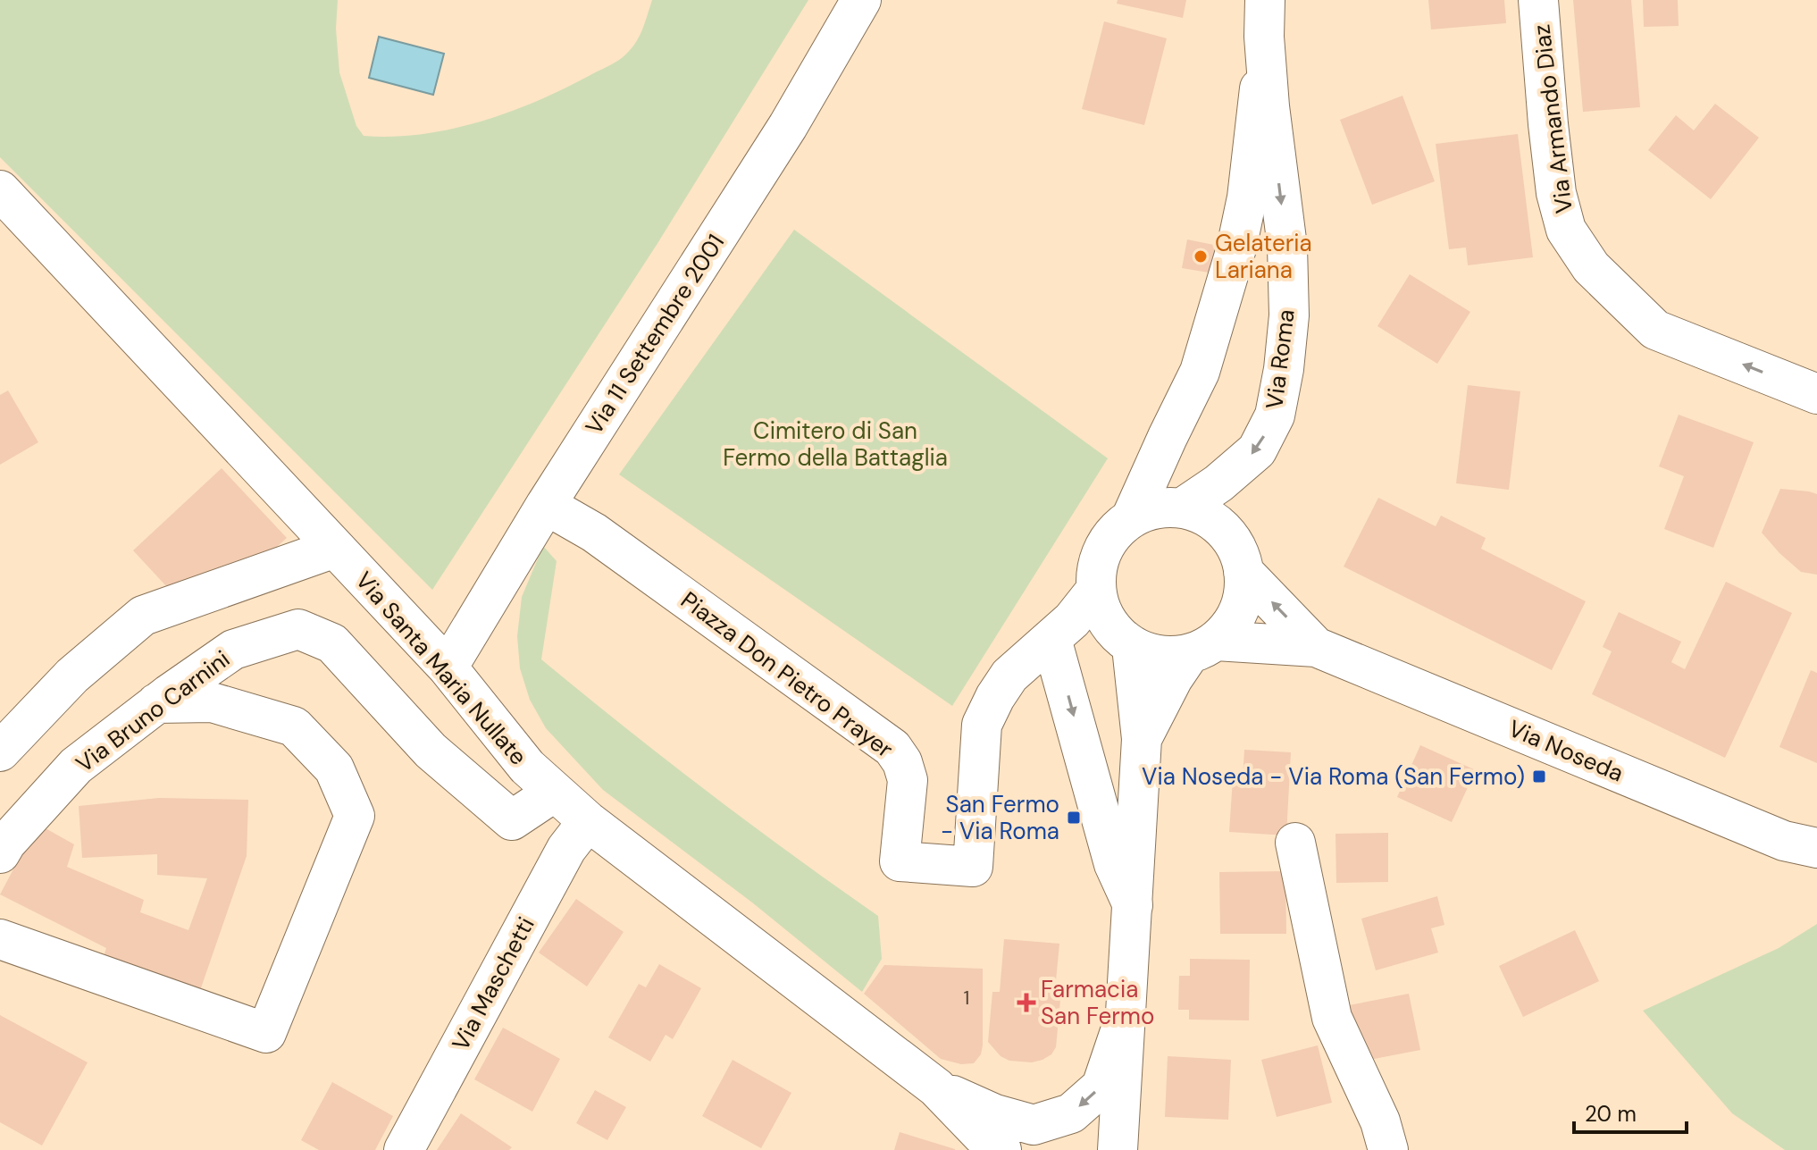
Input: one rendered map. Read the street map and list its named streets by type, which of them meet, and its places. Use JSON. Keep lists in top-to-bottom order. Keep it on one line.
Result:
{"streets":{"street":["Via Armando Diaz","Via 11 Settembre 2001","Via Roma","Via Santa Maria Nullate","Piazza Don Pietro Prayer","Via Bruno Carnini","Via Noseda","Via Maschetti"]},"crossings":[["Via 11 Settembre 2001","Via Santa Maria Nullate"],["Via 11 Settembre 2001","Piazza Don Pietro Prayer"],["Via Roma","Piazza Don Pietro Prayer"],["Via Roma","Via Noseda"],["Via Santa Maria Nullate","Via Bruno Carnini"],["Via Santa Maria Nullate","Via Maschetti"],["Piazza Don Pietro Prayer","Via Noseda"]],"one_way":["Via Armando Diaz"],"parks":["Cimitero di San Fermo della Battaglia"],"places":{"other":["Gelateria Lariana"],"transit":["Via Noseda - Via Roma (San Fermo)","San Fermo - Via Roma"],"health":["Farmacia San Fermo"]},"house_numbers":["1"],"scale_bar":"20 m"}
